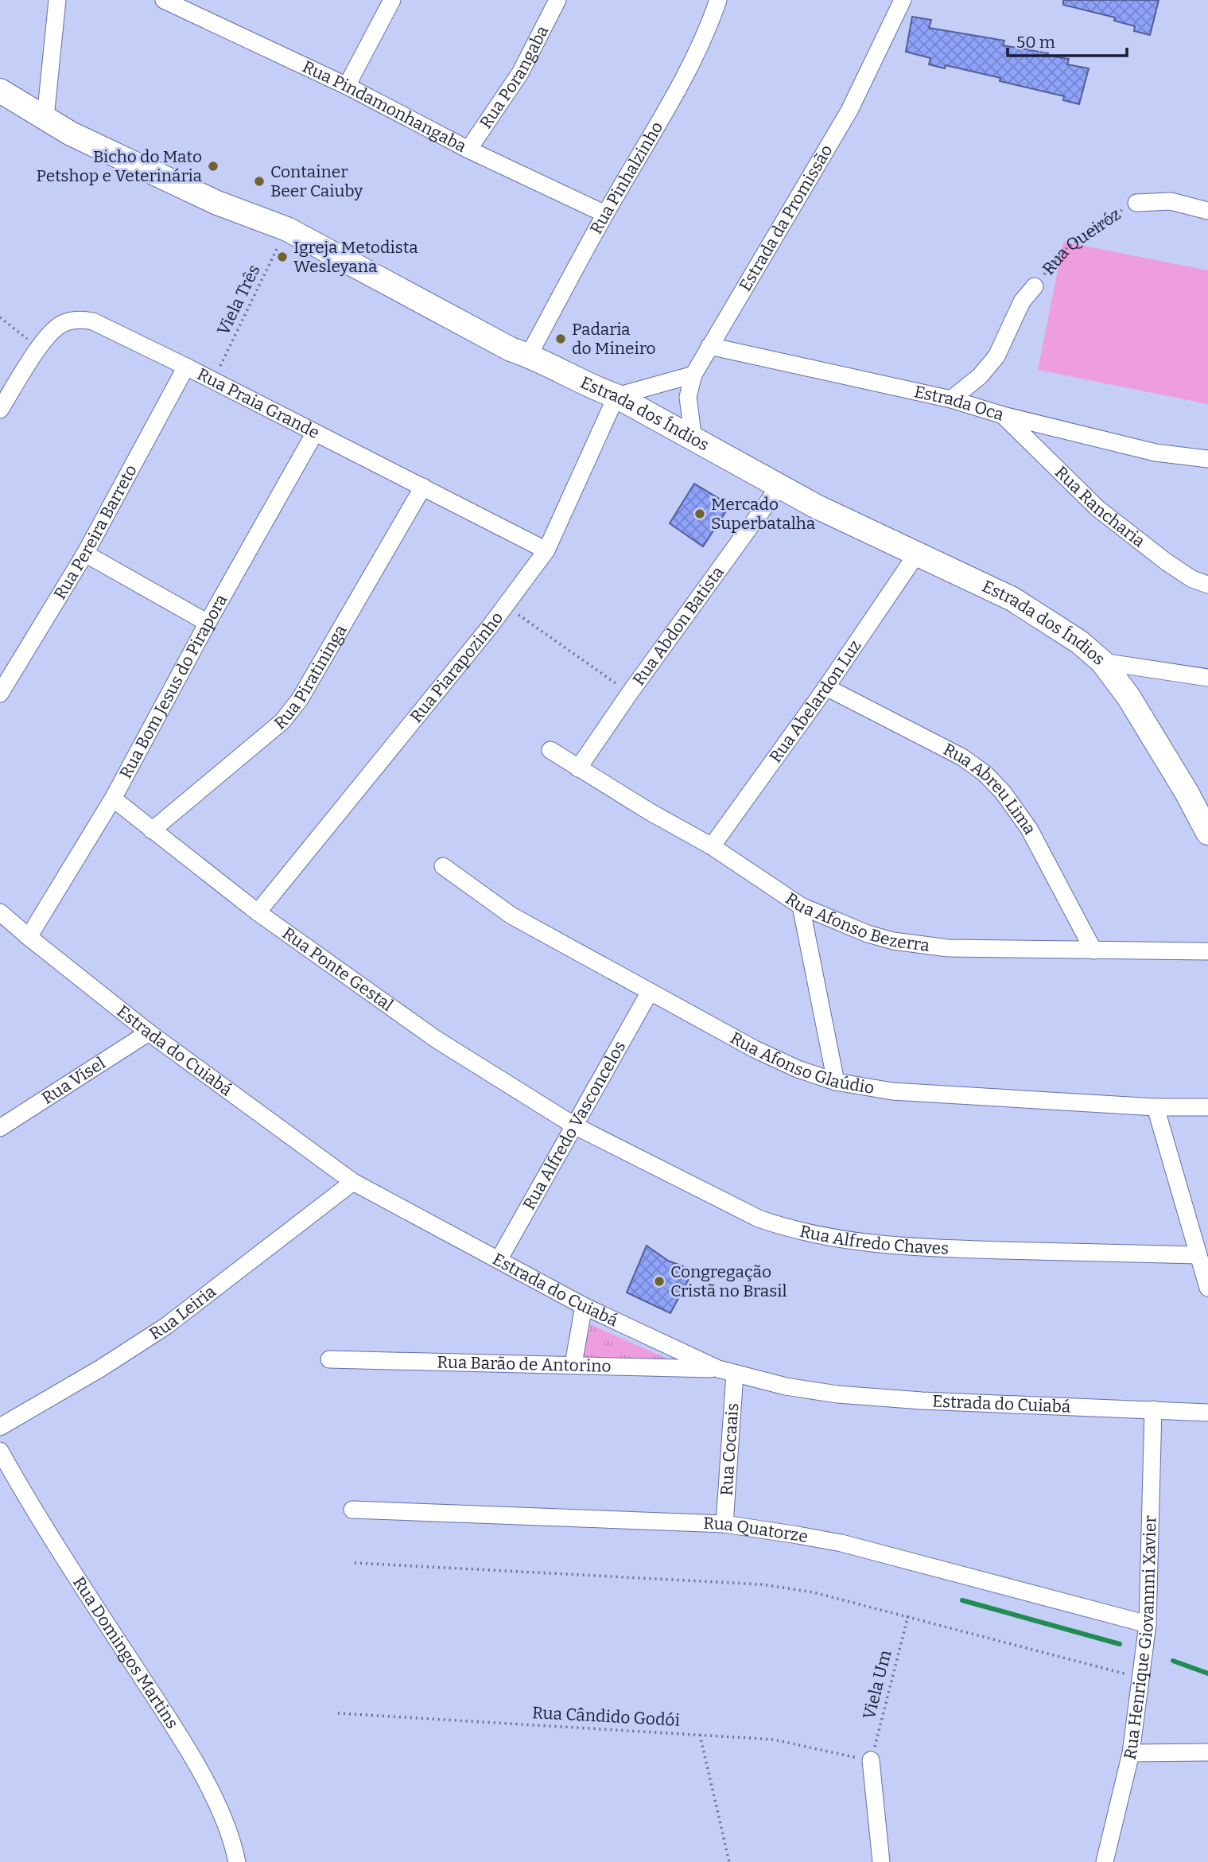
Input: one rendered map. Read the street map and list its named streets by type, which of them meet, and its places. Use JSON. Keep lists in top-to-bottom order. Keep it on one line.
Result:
{"streets":{"street":["Rua Porangaba","Rua Pindamonhangaba","Rua Pinhalzinho","Estrada da Promissão","Rua Queiróz","Estrada Oca","Rua Praia Grande","Estrada dos Índios","Rua Rancharia","Rua Pereira Barreto","Rua Abdon Batista","Rua Piarapozinho","Rua Piratininga","Rua Bom Jesus do Pirapora","Rua Abelardon Luz","Rua Abreu Lima","Rua Afonso Bezerra","Rua Ponte Gestal","Estrada do Cuiabá","Rua Afonso Glaúdio","Rua Visel","Rua Alfredo Vasconcelos","Rua Alfredo Chaves","Rua Leiria","Rua Barão de Antorino","Rua Cocaais","Rua Quatorze","Rua Henrique Giovannni Xavier","Rua Domingos Martins"],"path":["Viela Três","Viela Um","Rua Cândido Godói"]},"crossings":[["Rua Porangaba","Rua Pindamonhangaba"],["Rua Pindamonhangaba","Rua Pinhalzinho"],["Rua Pinhalzinho","Estrada dos Índios"],["Estrada da Promissão","Estrada Oca"],["Estrada da Promissão","Estrada dos Índios"],["Rua Queiróz","Estrada Oca"],["Viela Três","Rua Praia Grande"],["Viela Três","Estrada dos Índios"],["Estrada Oca","Rua Rancharia"],["Rua Praia Grande","Rua Pereira Barreto"],["Rua Praia Grande","Rua Piarapozinho"],["Rua Praia Grande","Rua Piratininga"],["Rua Praia Grande","Rua Bom Jesus do Pirapora"],["Estrada dos Índios","Rua Abdon Batista"],["Estrada dos Índios","Rua Piarapozinho"],["Estrada dos Índios","Rua Abelardon Luz"],["Rua Abdon Batista","Rua Afonso Bezerra"],["Rua Piarapozinho","Rua Ponte Gestal"],["Rua Piratininga","Rua Ponte Gestal"],["Rua Bom Jesus do Pirapora","Rua Ponte Gestal"],["Rua Bom Jesus do Pirapora","Estrada do Cuiabá"],["Rua Abelardon Luz","Rua Abreu Lima"],["Rua Abelardon Luz","Rua Afonso Bezerra"],["Rua Abreu Lima","Rua Afonso Bezerra"],["Rua Ponte Gestal","Rua Alfredo Vasconcelos"],["Rua Ponte Gestal","Rua Alfredo Chaves"],["Estrada do Cuiabá","Rua Visel"],["Estrada do Cuiabá","Rua Alfredo Vasconcelos"],["Estrada do Cuiabá","Rua Leiria"],["Estrada do Cuiabá","Rua Barão de Antorino"],["Estrada do Cuiabá","Rua Cocaais"],["Estrada do Cuiabá","Rua Henrique Giovannni Xavier"],["Rua Afonso Glaúdio","Rua Alfredo Vasconcelos"],["Rua Alfredo Vasconcelos","Rua Alfredo Chaves"],["Rua Cocaais","Rua Quatorze"],["Rua Quatorze","Rua Henrique Giovannni Xavier"],["Viela Um","Rua Cândido Godói"]],"places":["Bicho do Mato Petshop e Veterinária","Container Beer Caiuby","Igreja Metodista Wesleyana","Padaria do Mineiro","Mercado Superbatalha","Congregação Cristã no Brasil"],"scale_bar":"50 m"}
